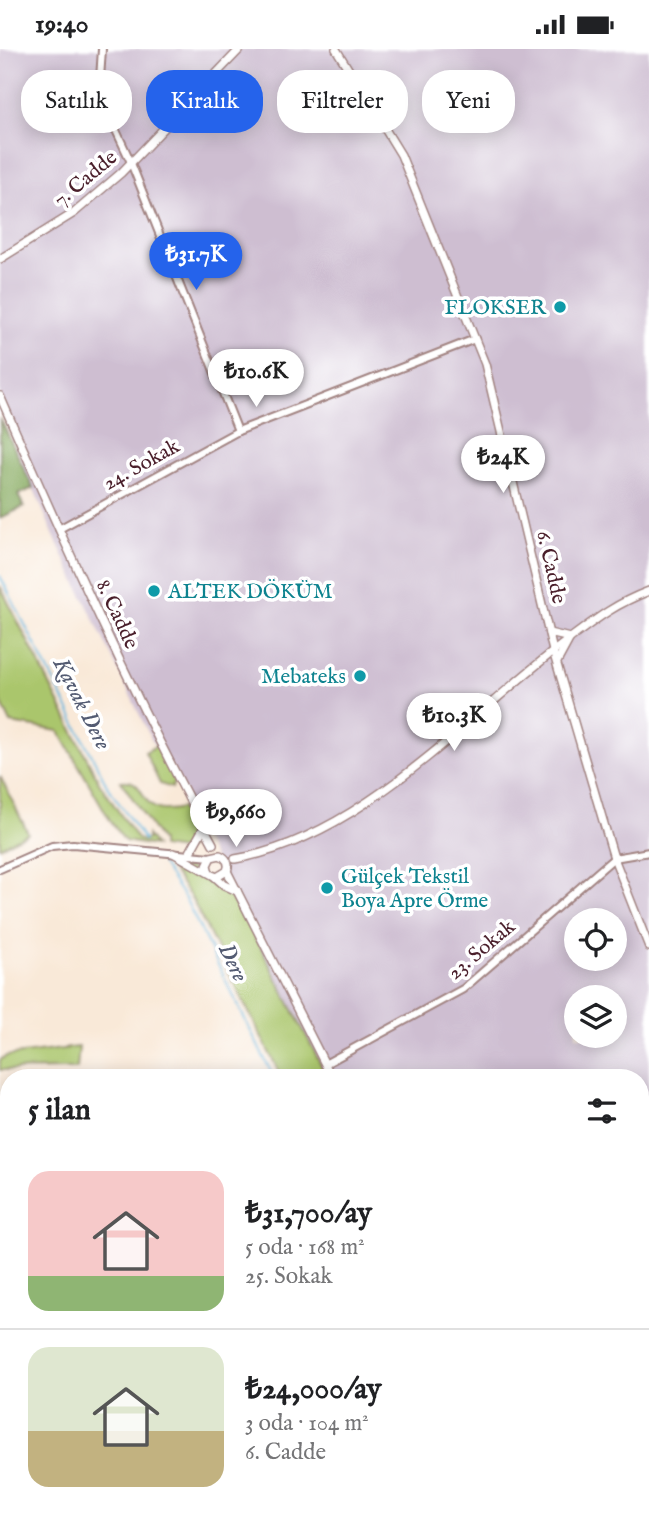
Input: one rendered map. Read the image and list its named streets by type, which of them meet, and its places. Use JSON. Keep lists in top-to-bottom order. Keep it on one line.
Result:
{"streets":{"street":["7. Cadde","24. Sokak","6. Cadde","8. Cadde","23. Sokak"]},"crossings":[["24. Sokak","6. Cadde"],["24. Sokak","8. Cadde"],["6. Cadde","23. Sokak"]],"water":["Kavak Dere","Dere"],"places":["FLOKSER","ALTEK DÖKÜM","Mebateks","Gülçek Tekstil Boya Apre Örme"],"page":{"status":"19:40","chip":["Satılık","Kiralık","Filtreler","Yeni"],"price":["₺31.7K","₺10.6K","₺24K","₺10.3K","₺9,660"],"heading":"5 ilan","list":[{"name":"₺31,700/ay","note":"5 oda · 168 m² · 25. Sokak"},{"name":"₺24,000/ay","note":"3 oda · 104 m² · 6. Cadde"}]}}
